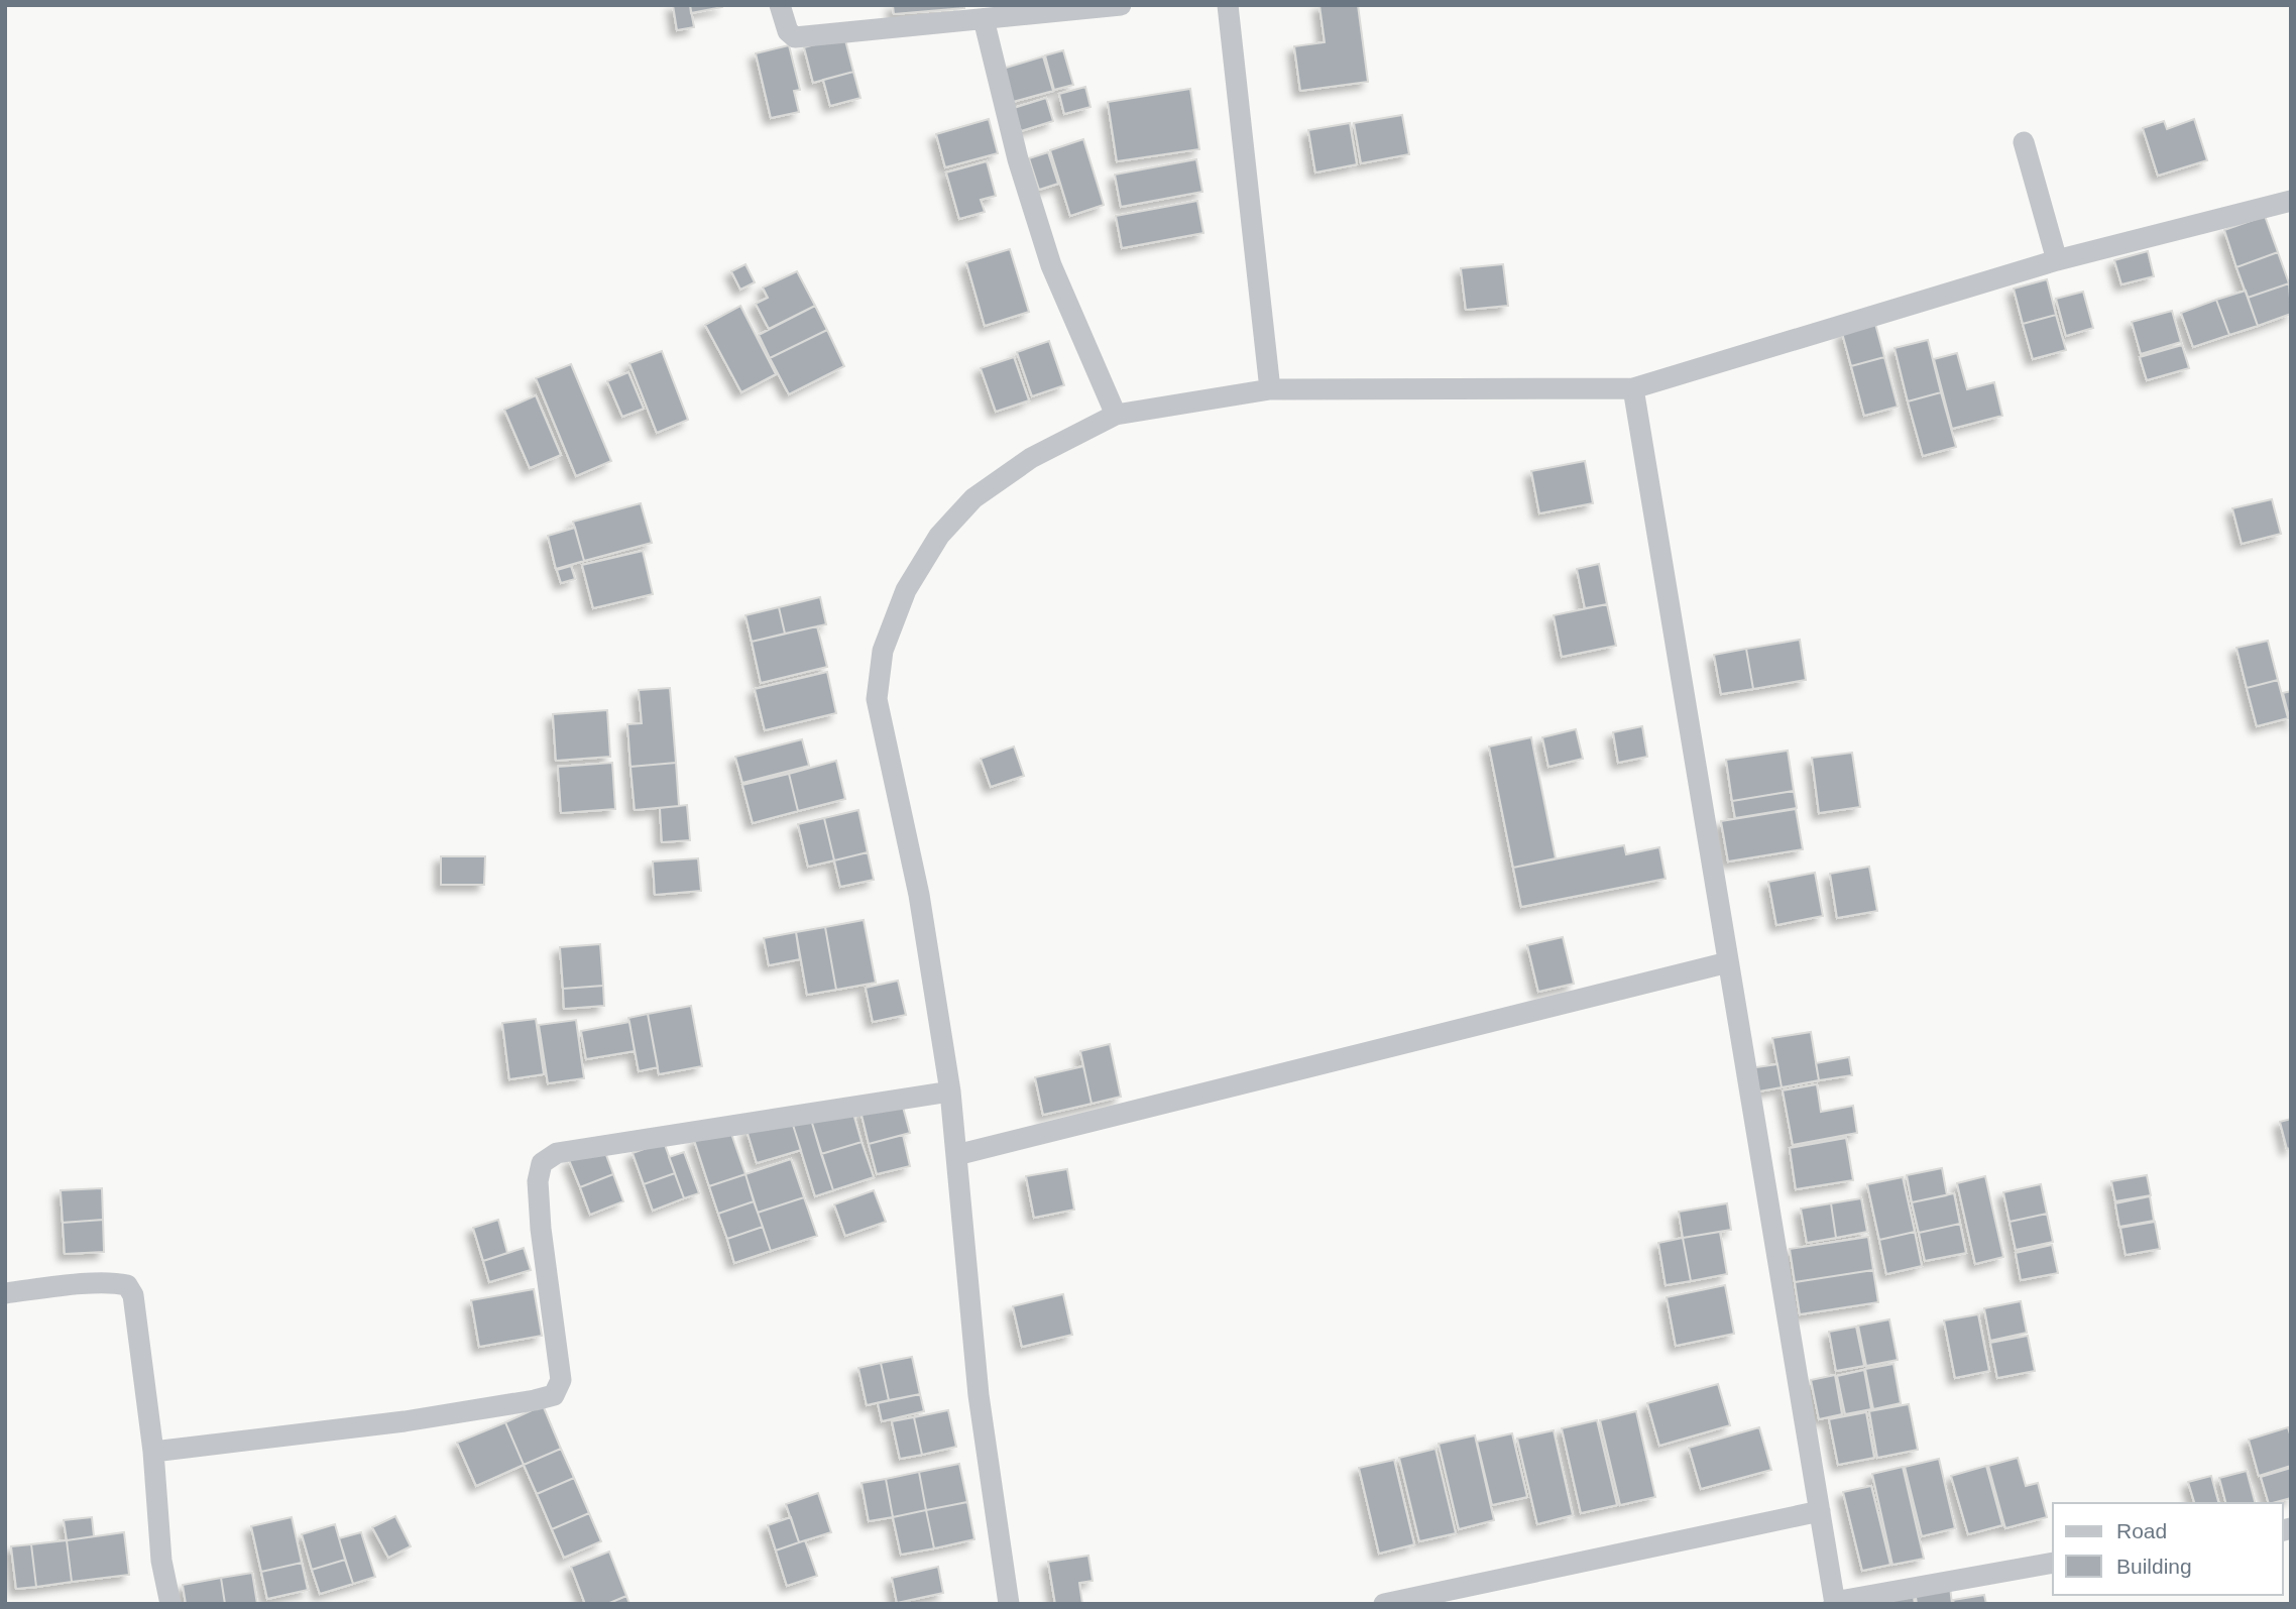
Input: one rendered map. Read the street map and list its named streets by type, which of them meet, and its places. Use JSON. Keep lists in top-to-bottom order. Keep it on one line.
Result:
{"legend":["Road","Building"]}
